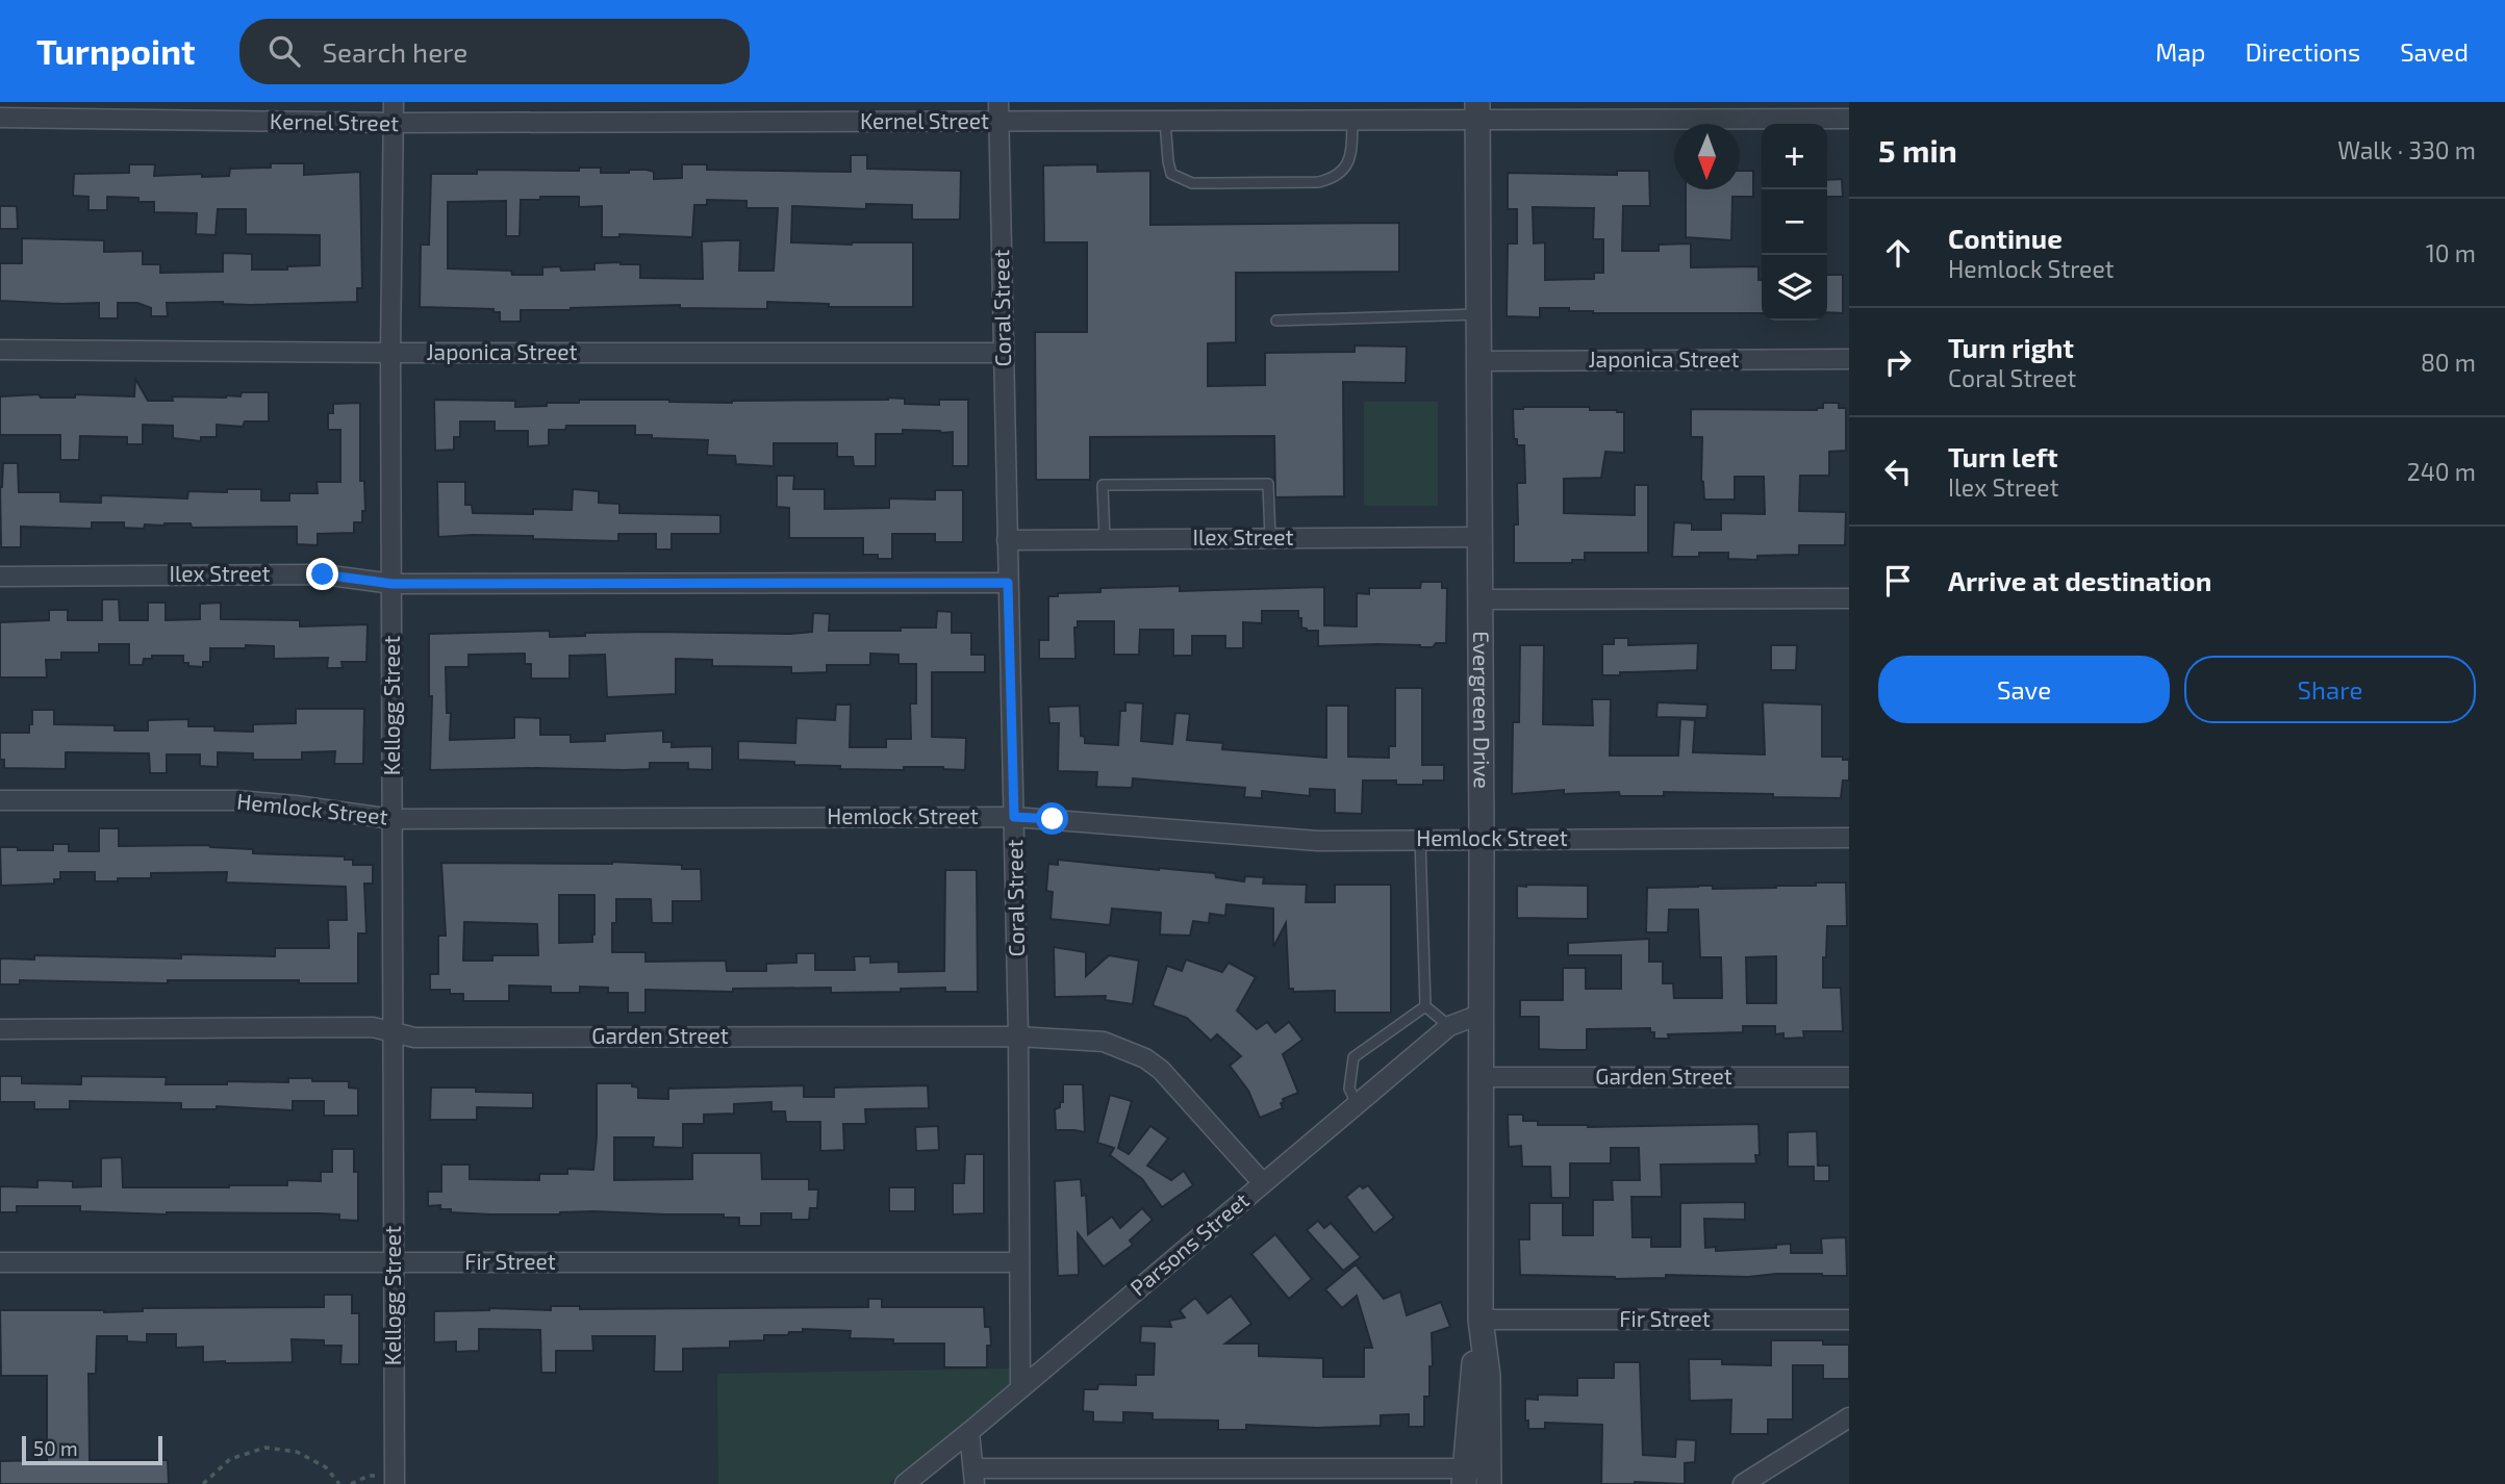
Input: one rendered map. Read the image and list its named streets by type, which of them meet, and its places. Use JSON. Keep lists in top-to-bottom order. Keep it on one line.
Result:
{"streets":{"street":["Kernel Street","Coral Street","Japonica Street","Ilex Street","Kellogg Street","Evergreen Drive","Hemlock Street","Garden Street","Parsons Street","Fir Street"]},"crossings":[["Kernel Street","Coral Street"],["Kernel Street","Kellogg Street"],["Kernel Street","Evergreen Drive"],["Coral Street","Japonica Street"],["Coral Street","Ilex Street"],["Coral Street","Hemlock Street"],["Coral Street","Garden Street"],["Coral Street","Parsons Street"],["Coral Street","Fir Street"],["Japonica Street","Kellogg Street"],["Japonica Street","Evergreen Drive"],["Ilex Street","Kellogg Street"],["Ilex Street","Evergreen Drive"],["Kellogg Street","Hemlock Street"],["Kellogg Street","Garden Street"],["Kellogg Street","Fir Street"],["Evergreen Drive","Hemlock Street"],["Evergreen Drive","Garden Street"],["Evergreen Drive","Parsons Street"],["Evergreen Drive","Fir Street"],["Garden Street","Parsons Street"]],"scale_bar":"50 m","north":"bottom","page":{"header":"Turnpoint","search":"Search here","nav":["Map","Directions","Saved"],"heading":["5 min","Walk · 330 m"],"map_buttons":["+","−"],"list":[["Continue","Hemlock Street","10 m"],["Turn right","Coral Street","80 m"],["Turn left","Ilex Street","240 m"],"Arrive at destination"],"buttons":["Save","Share"],"scale":"50 m"}}
